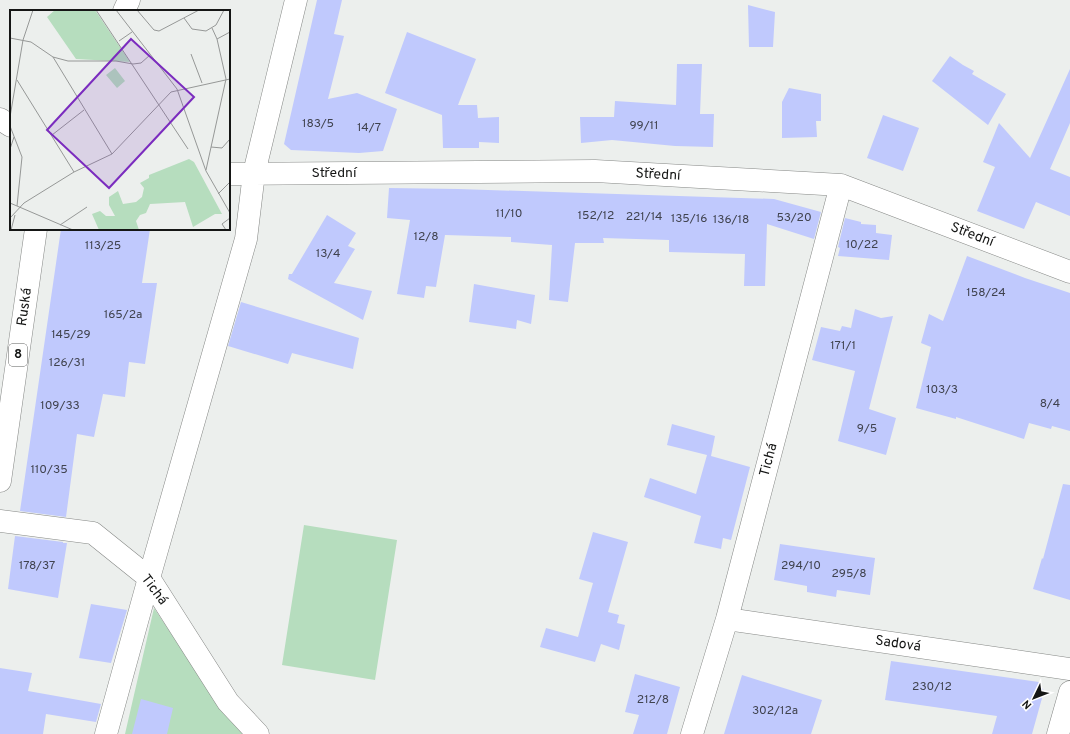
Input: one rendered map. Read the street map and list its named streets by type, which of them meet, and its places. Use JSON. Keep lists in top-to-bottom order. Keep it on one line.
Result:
{"streets":{"street":["Střední","Ruská","8","Tichá","Sadová"]},"crossings":[["Střední","Tichá"],["Tichá","Sadová"]],"house_numbers":["183/5","99/11","14/7","11/10","152/12","221/14","53/20","135/16","136/18","12/8","10/22","113/25","13/4","158/24","165/2a","145/29","171/1","126/31","103/3","8/4","109/33","9/5","110/35","178/37","294/10","295/8","230/12","212/8","302/12a"],"north":"bottom left"}
